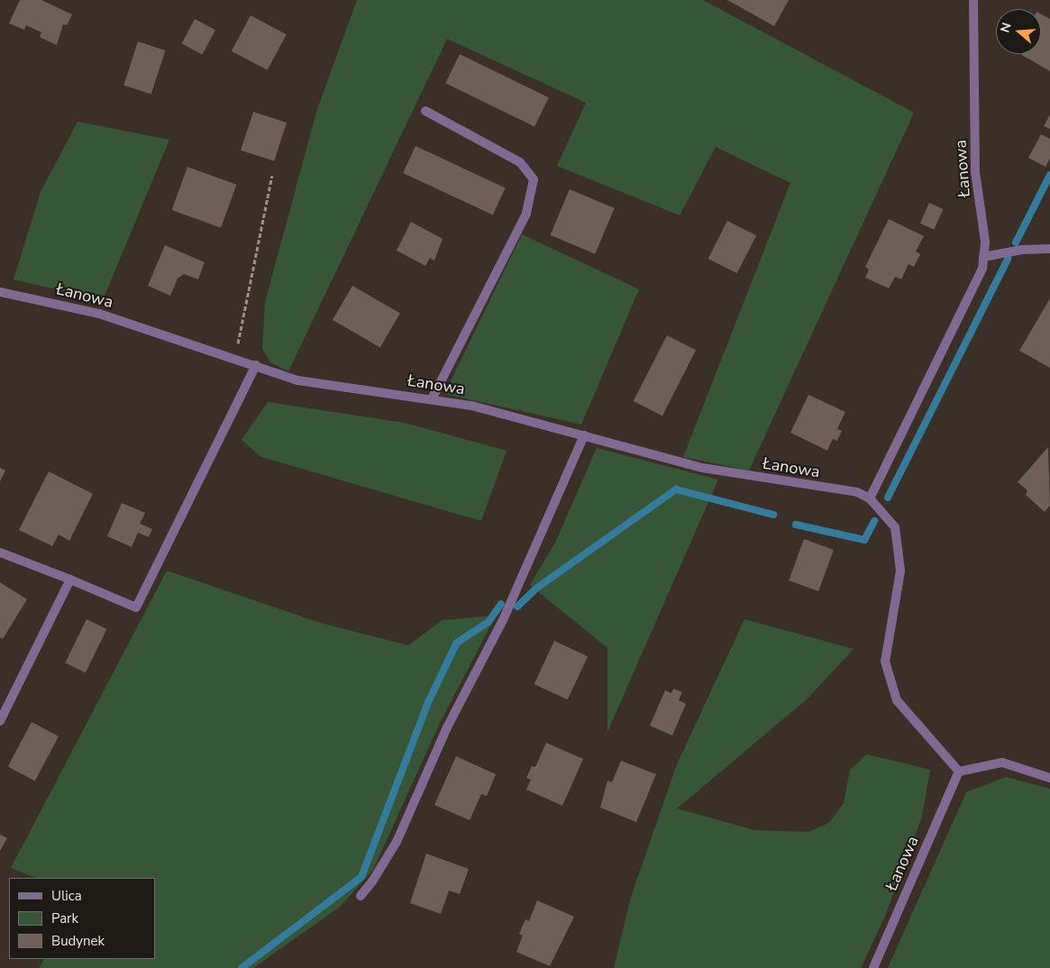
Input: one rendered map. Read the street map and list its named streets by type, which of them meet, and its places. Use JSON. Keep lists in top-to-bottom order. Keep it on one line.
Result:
{"streets":{"street":["Łanowa"]},"legend":["Ulica","Park","Budynek"],"north":"left"}
